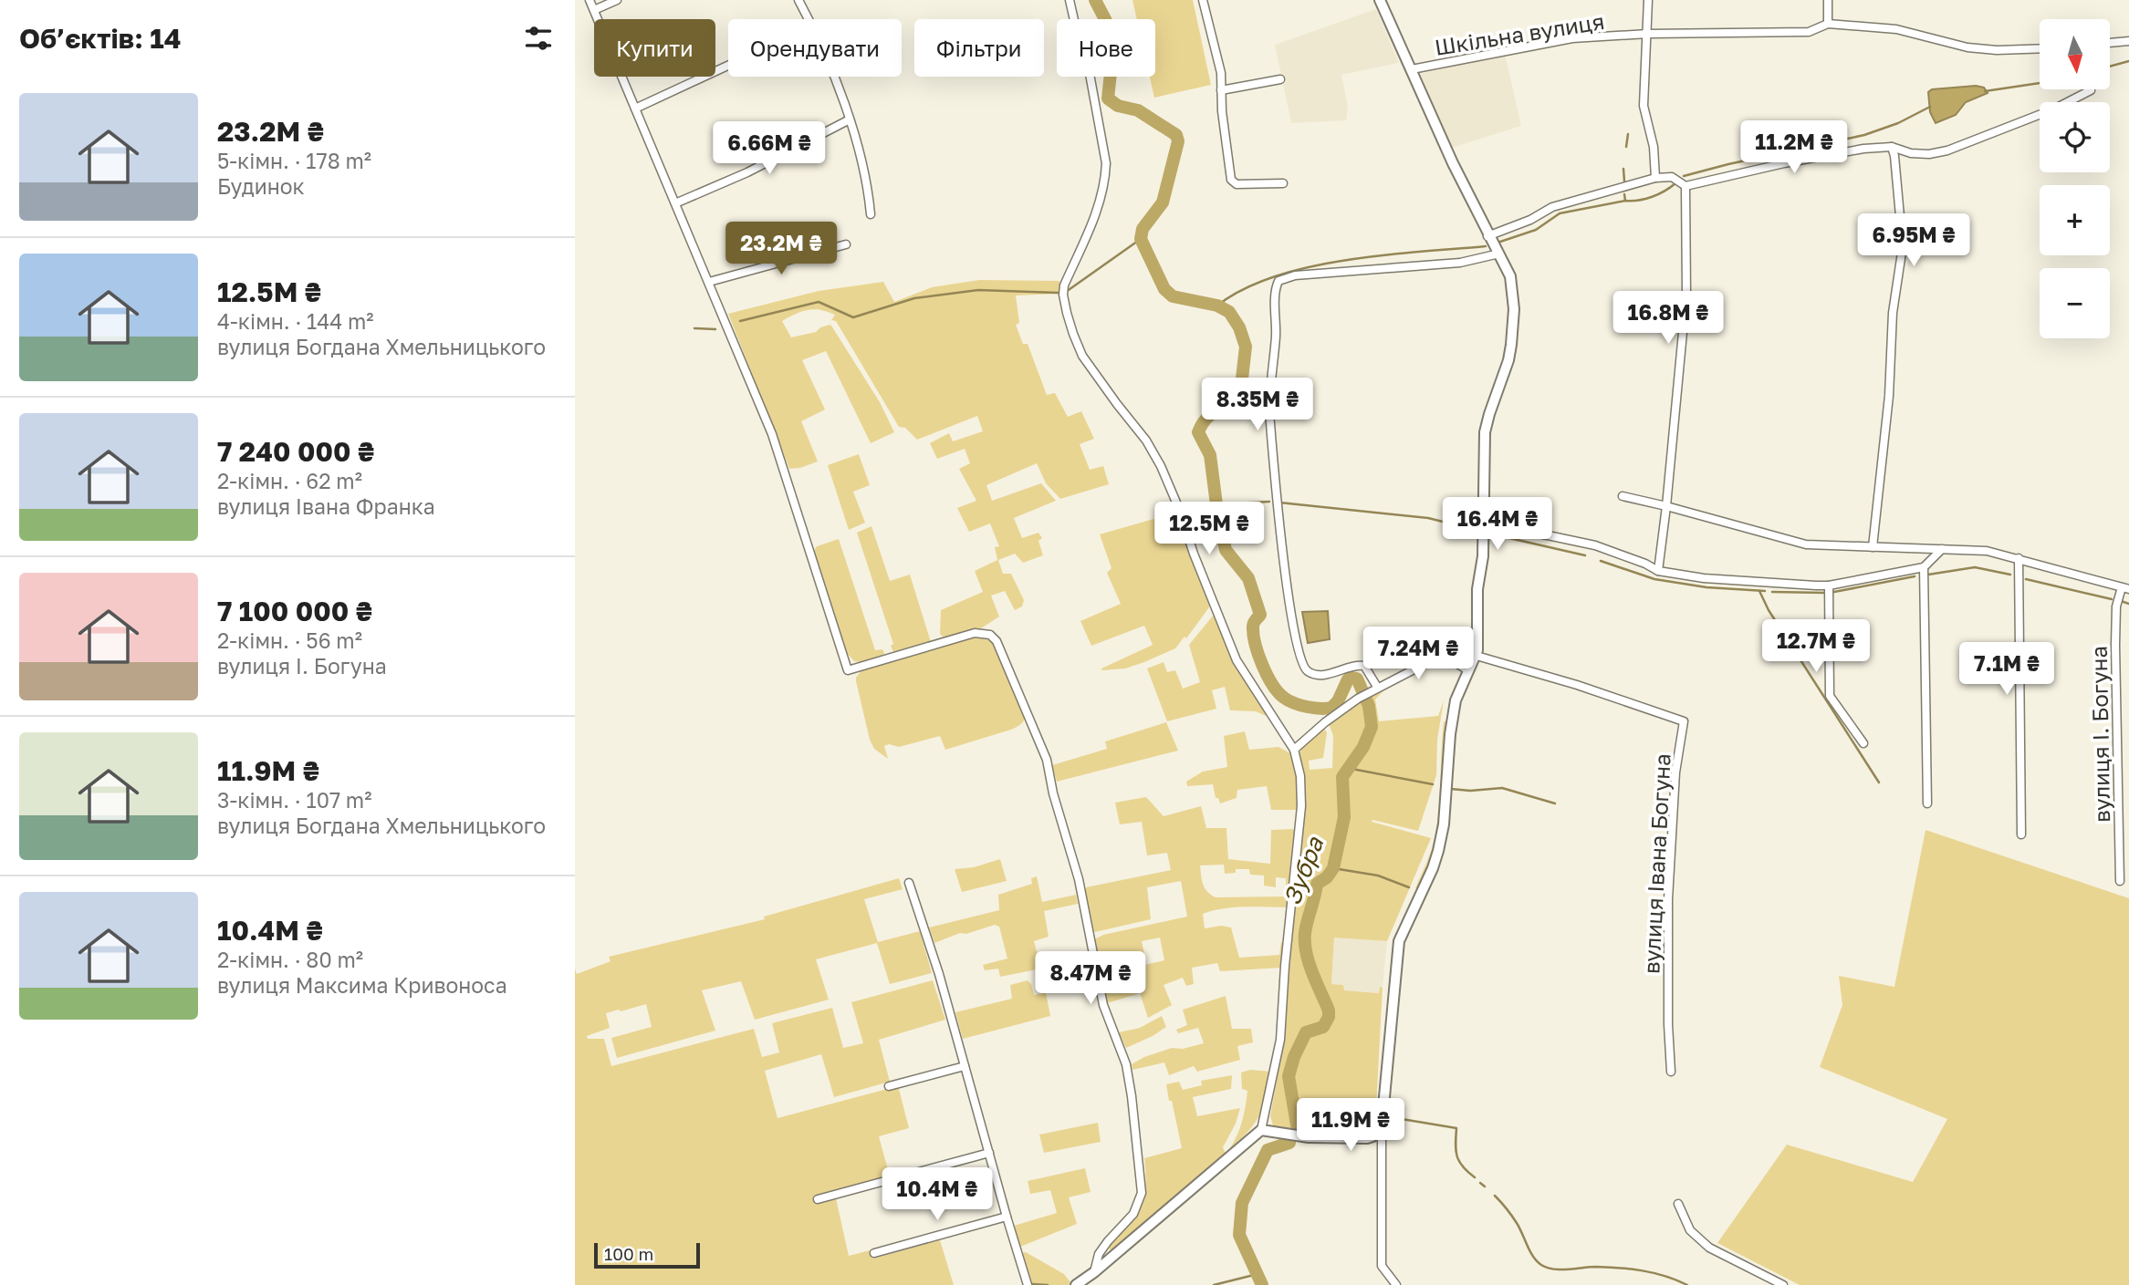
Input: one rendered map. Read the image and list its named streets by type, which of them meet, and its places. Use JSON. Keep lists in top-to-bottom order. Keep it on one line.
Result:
{"streets":{"street":["Шкільна вулиця","вулиця І. Богуна","вулиця Івана Богуна"]},"water":["Зубра"],"scale_bar":"100 m","north":"bottom","page":{"heading":"Об’єктів: 14","map_buttons":["+","−"],"chip":["Купити","Орендувати","Фільтри","Нове"],"list":[{"name":"23.2M ₴","note":"5-кімн. · 178 m² · Будинок"},{"name":"12.5M ₴","note":"4-кімн. · 144 m² · вулиця Богдана Хмельницького"},{"name":"7 240 000 ₴","note":"2-кімн. · 62 m² · вулиця Івана Франка"},{"name":"7 100 000 ₴","note":"2-кімн. · 56 m² · вулиця І. Богуна"},{"name":"11.9M ₴","note":"3-кімн. · 107 m² · вулиця Богдана Хмельницького"},{"name":"10.4M ₴","note":"2-кімн. · 80 m² · вулиця Максима Кривоноса"}],"price":["11.2M ₴","6.66M ₴","6.95M ₴","23.2M ₴","16.8M ₴","8.35M ₴","16.4M ₴","12.5M ₴","12.7M ₴","7.24M ₴","7.1M ₴","8.47M ₴","11.9M ₴","10.4M ₴"],"scale":"100 m"}}
